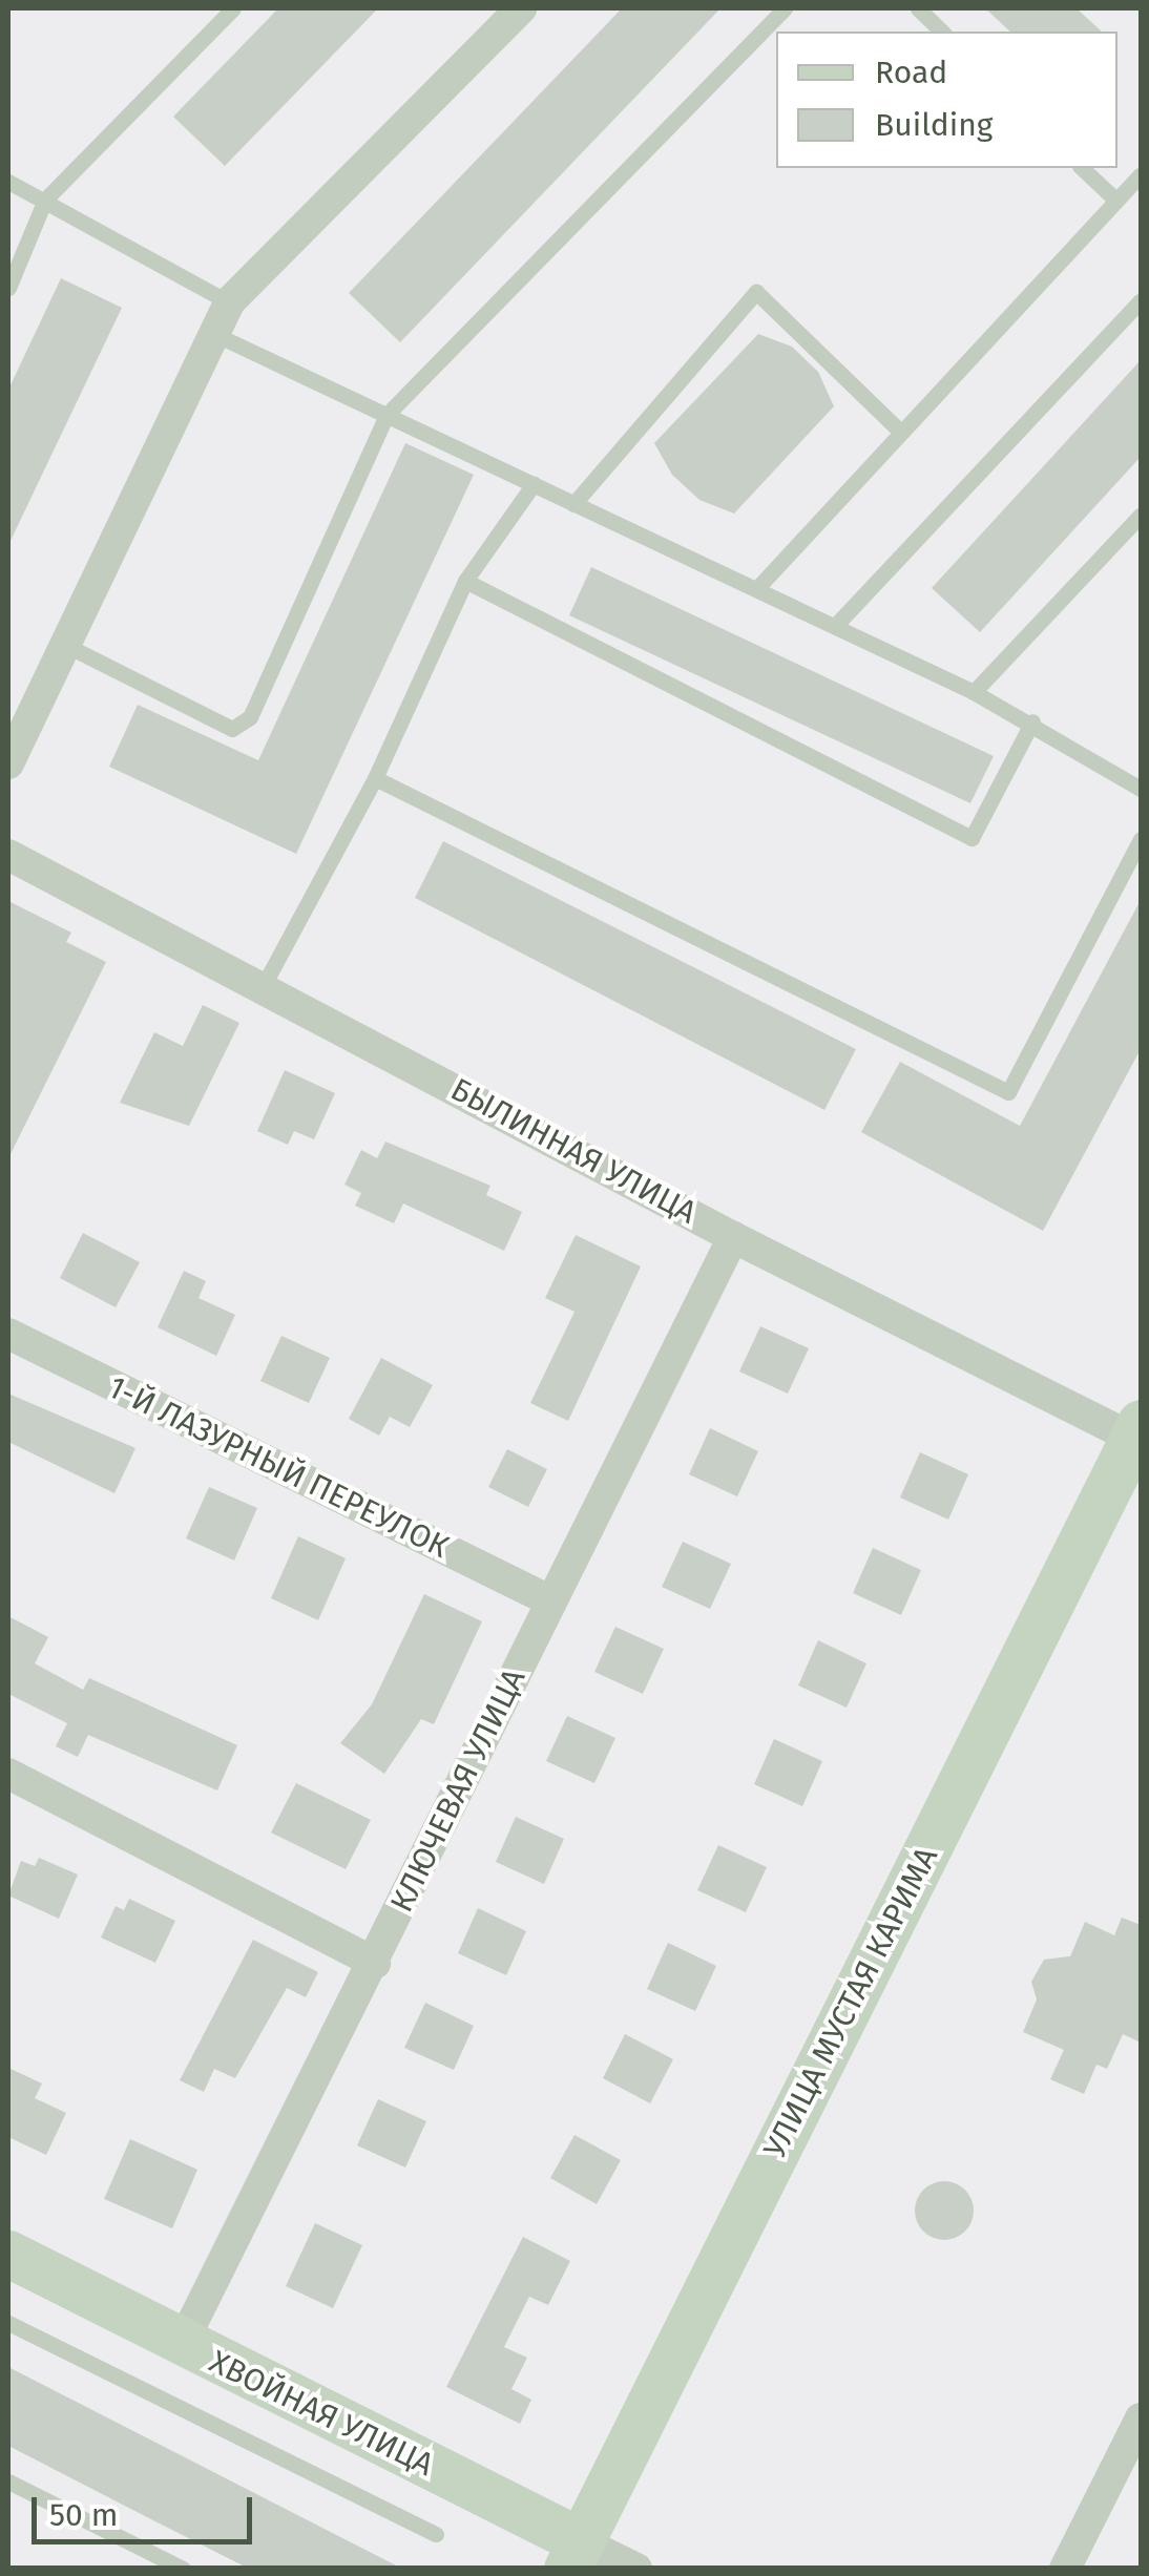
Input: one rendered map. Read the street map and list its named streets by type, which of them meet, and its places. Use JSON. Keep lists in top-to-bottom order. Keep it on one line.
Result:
{"streets":{"street":["БЫЛИННАЯ УЛИЦА","1-Й ЛАЗУРНЫЙ ПЕРЕУЛОК","КЛЮЧЕВАЯ УЛИЦА","УЛИЦА МУСТАЯ КАРИМА","ХВОЙНАЯ УЛИЦА"]},"crossings":[["БЫЛИННАЯ УЛИЦА","КЛЮЧЕВАЯ УЛИЦА"],["БЫЛИННАЯ УЛИЦА","УЛИЦА МУСТАЯ КАРИМА"],["1-Й ЛАЗУРНЫЙ ПЕРЕУЛОК","КЛЮЧЕВАЯ УЛИЦА"],["КЛЮЧЕВАЯ УЛИЦА","ХВОЙНАЯ УЛИЦА"],["УЛИЦА МУСТАЯ КАРИМА","ХВОЙНАЯ УЛИЦА"]],"legend":["Road","Building"],"scale_bar":"50 m"}
